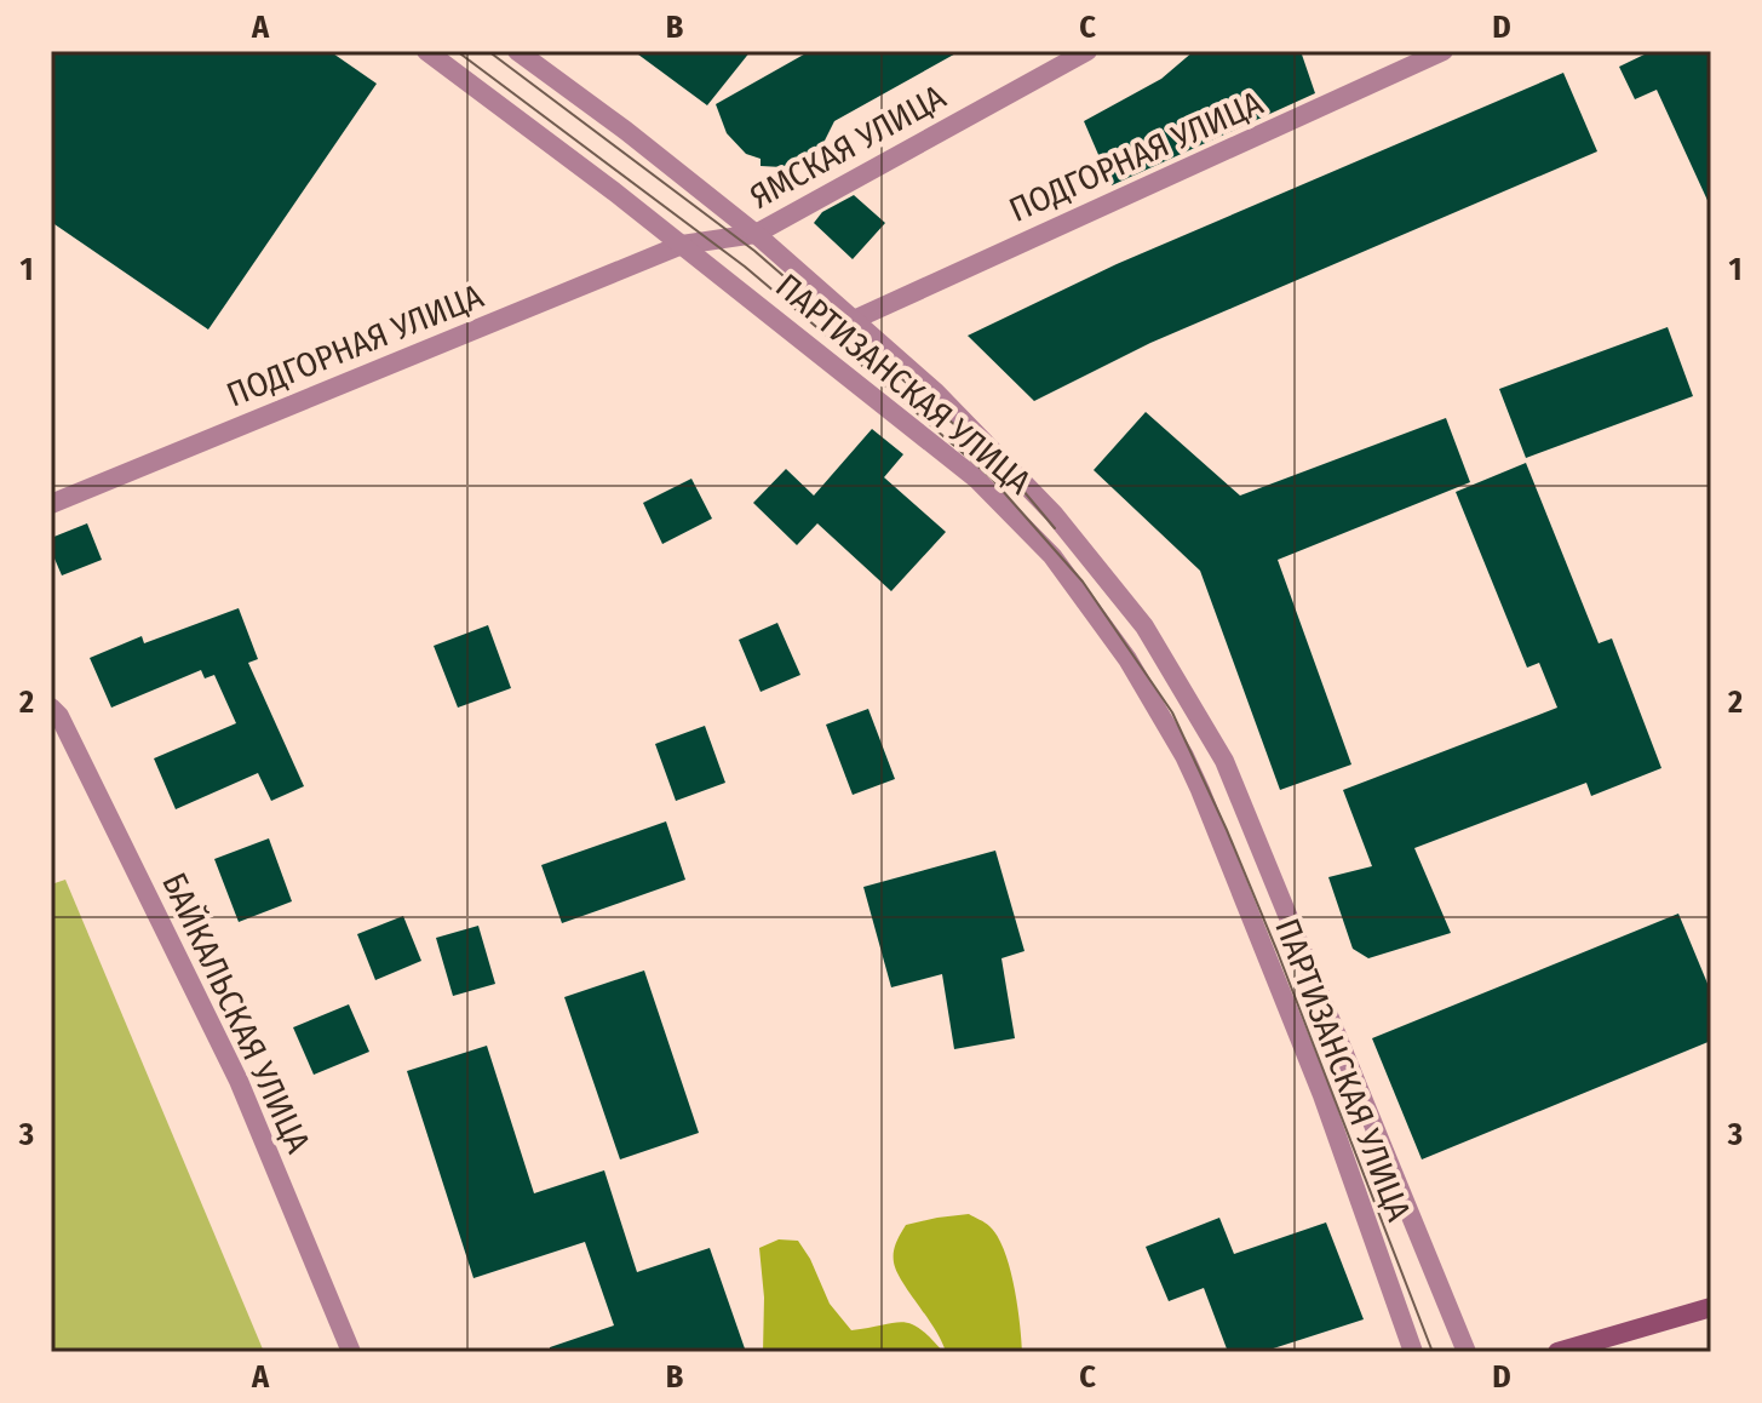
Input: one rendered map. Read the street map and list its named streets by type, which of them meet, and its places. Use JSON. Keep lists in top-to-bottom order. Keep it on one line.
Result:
{"streets":{"street":["ЯМСКАЯ УЛИЦА","ПОДГОРНАЯ УЛИЦА","ПАРТИЗАНСКАЯ УЛИЦА","БАЙКАЛЬСКАЯ УЛИЦА"]},"crossings":[["ЯМСКАЯ УЛИЦА","ПОДГОРНАЯ УЛИЦА"],["ЯМСКАЯ УЛИЦА","ПАРТИЗАНСКАЯ УЛИЦА"],["ПОДГОРНАЯ УЛИЦА","ПАРТИЗАНСКАЯ УЛИЦА"]],"grid":{"columns":["A","B","C","D"],"rows":["1","2","3"]}}
